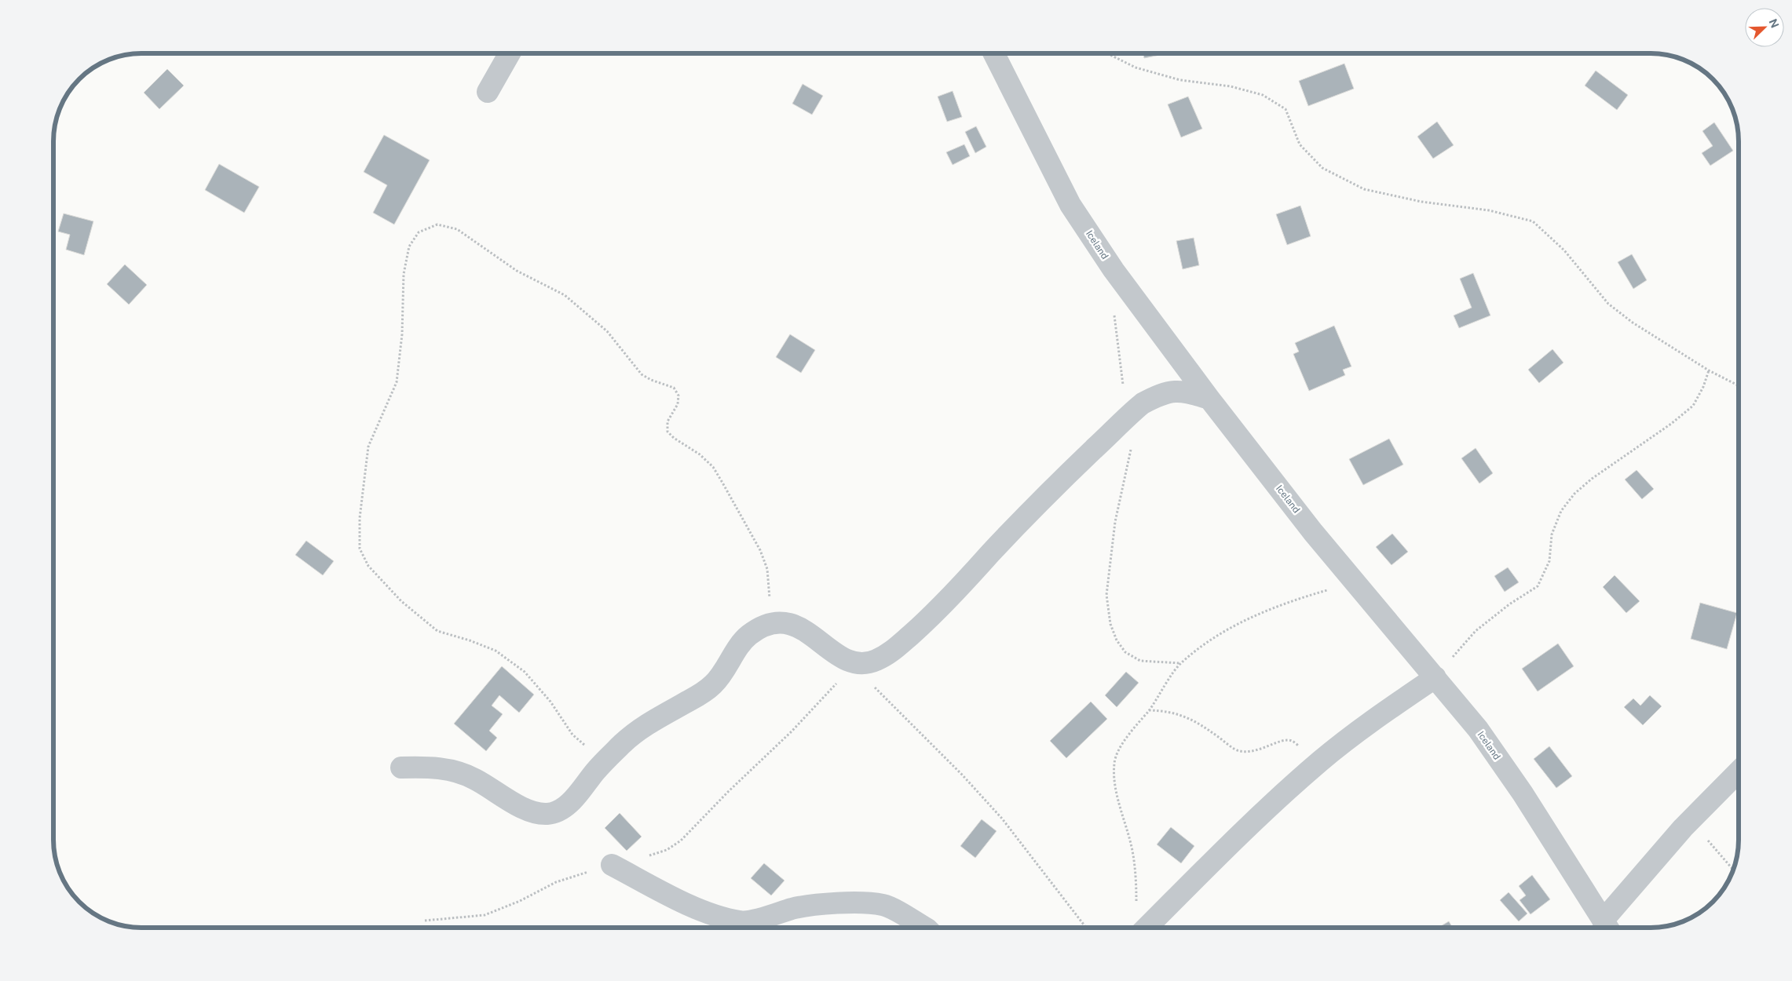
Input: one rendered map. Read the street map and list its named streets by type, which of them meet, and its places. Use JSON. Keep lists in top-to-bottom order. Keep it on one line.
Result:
{"streets":{"street":["Iceland"]},"north":"top right"}
